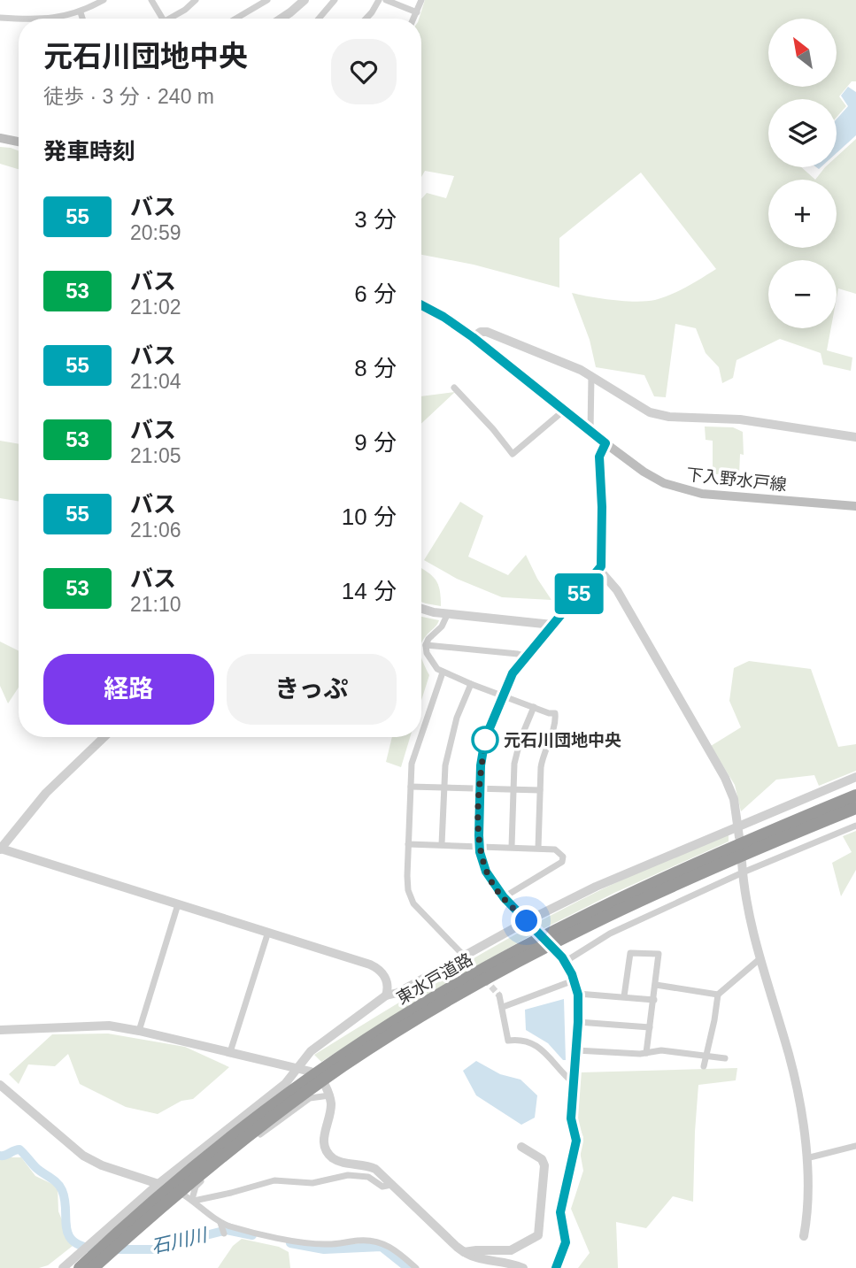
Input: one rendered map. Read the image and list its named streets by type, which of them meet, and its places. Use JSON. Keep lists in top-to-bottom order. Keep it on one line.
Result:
{"streets":{"highway":["東水戸道路"],"main road":["下入野水戸線"]},"water":["石川川"],"places":["元石川団地中央"],"lines":["bus line 55"],"north":"top left","page":{"on_map":"55","map_buttons":["+","−"],"heading":[["元石川団地中央","徒歩 · 3 分 · 240 m"],"発車時刻"],"list":[{"mark":"55","name":"バス","note":"20:59","value":"3 分"},{"mark":"53","name":"バス","note":"21:02","value":"6 分"},{"mark":"55","name":"バス","note":"21:04","value":"8 分"},{"mark":"53","name":"バス","note":"21:05","value":"9 分"},{"mark":"55","name":"バス","note":"21:06","value":"10 分"},{"mark":"53","name":"バス","note":"21:10","value":"14 分"}],"buttons":["経路","きっぷ"]}}
